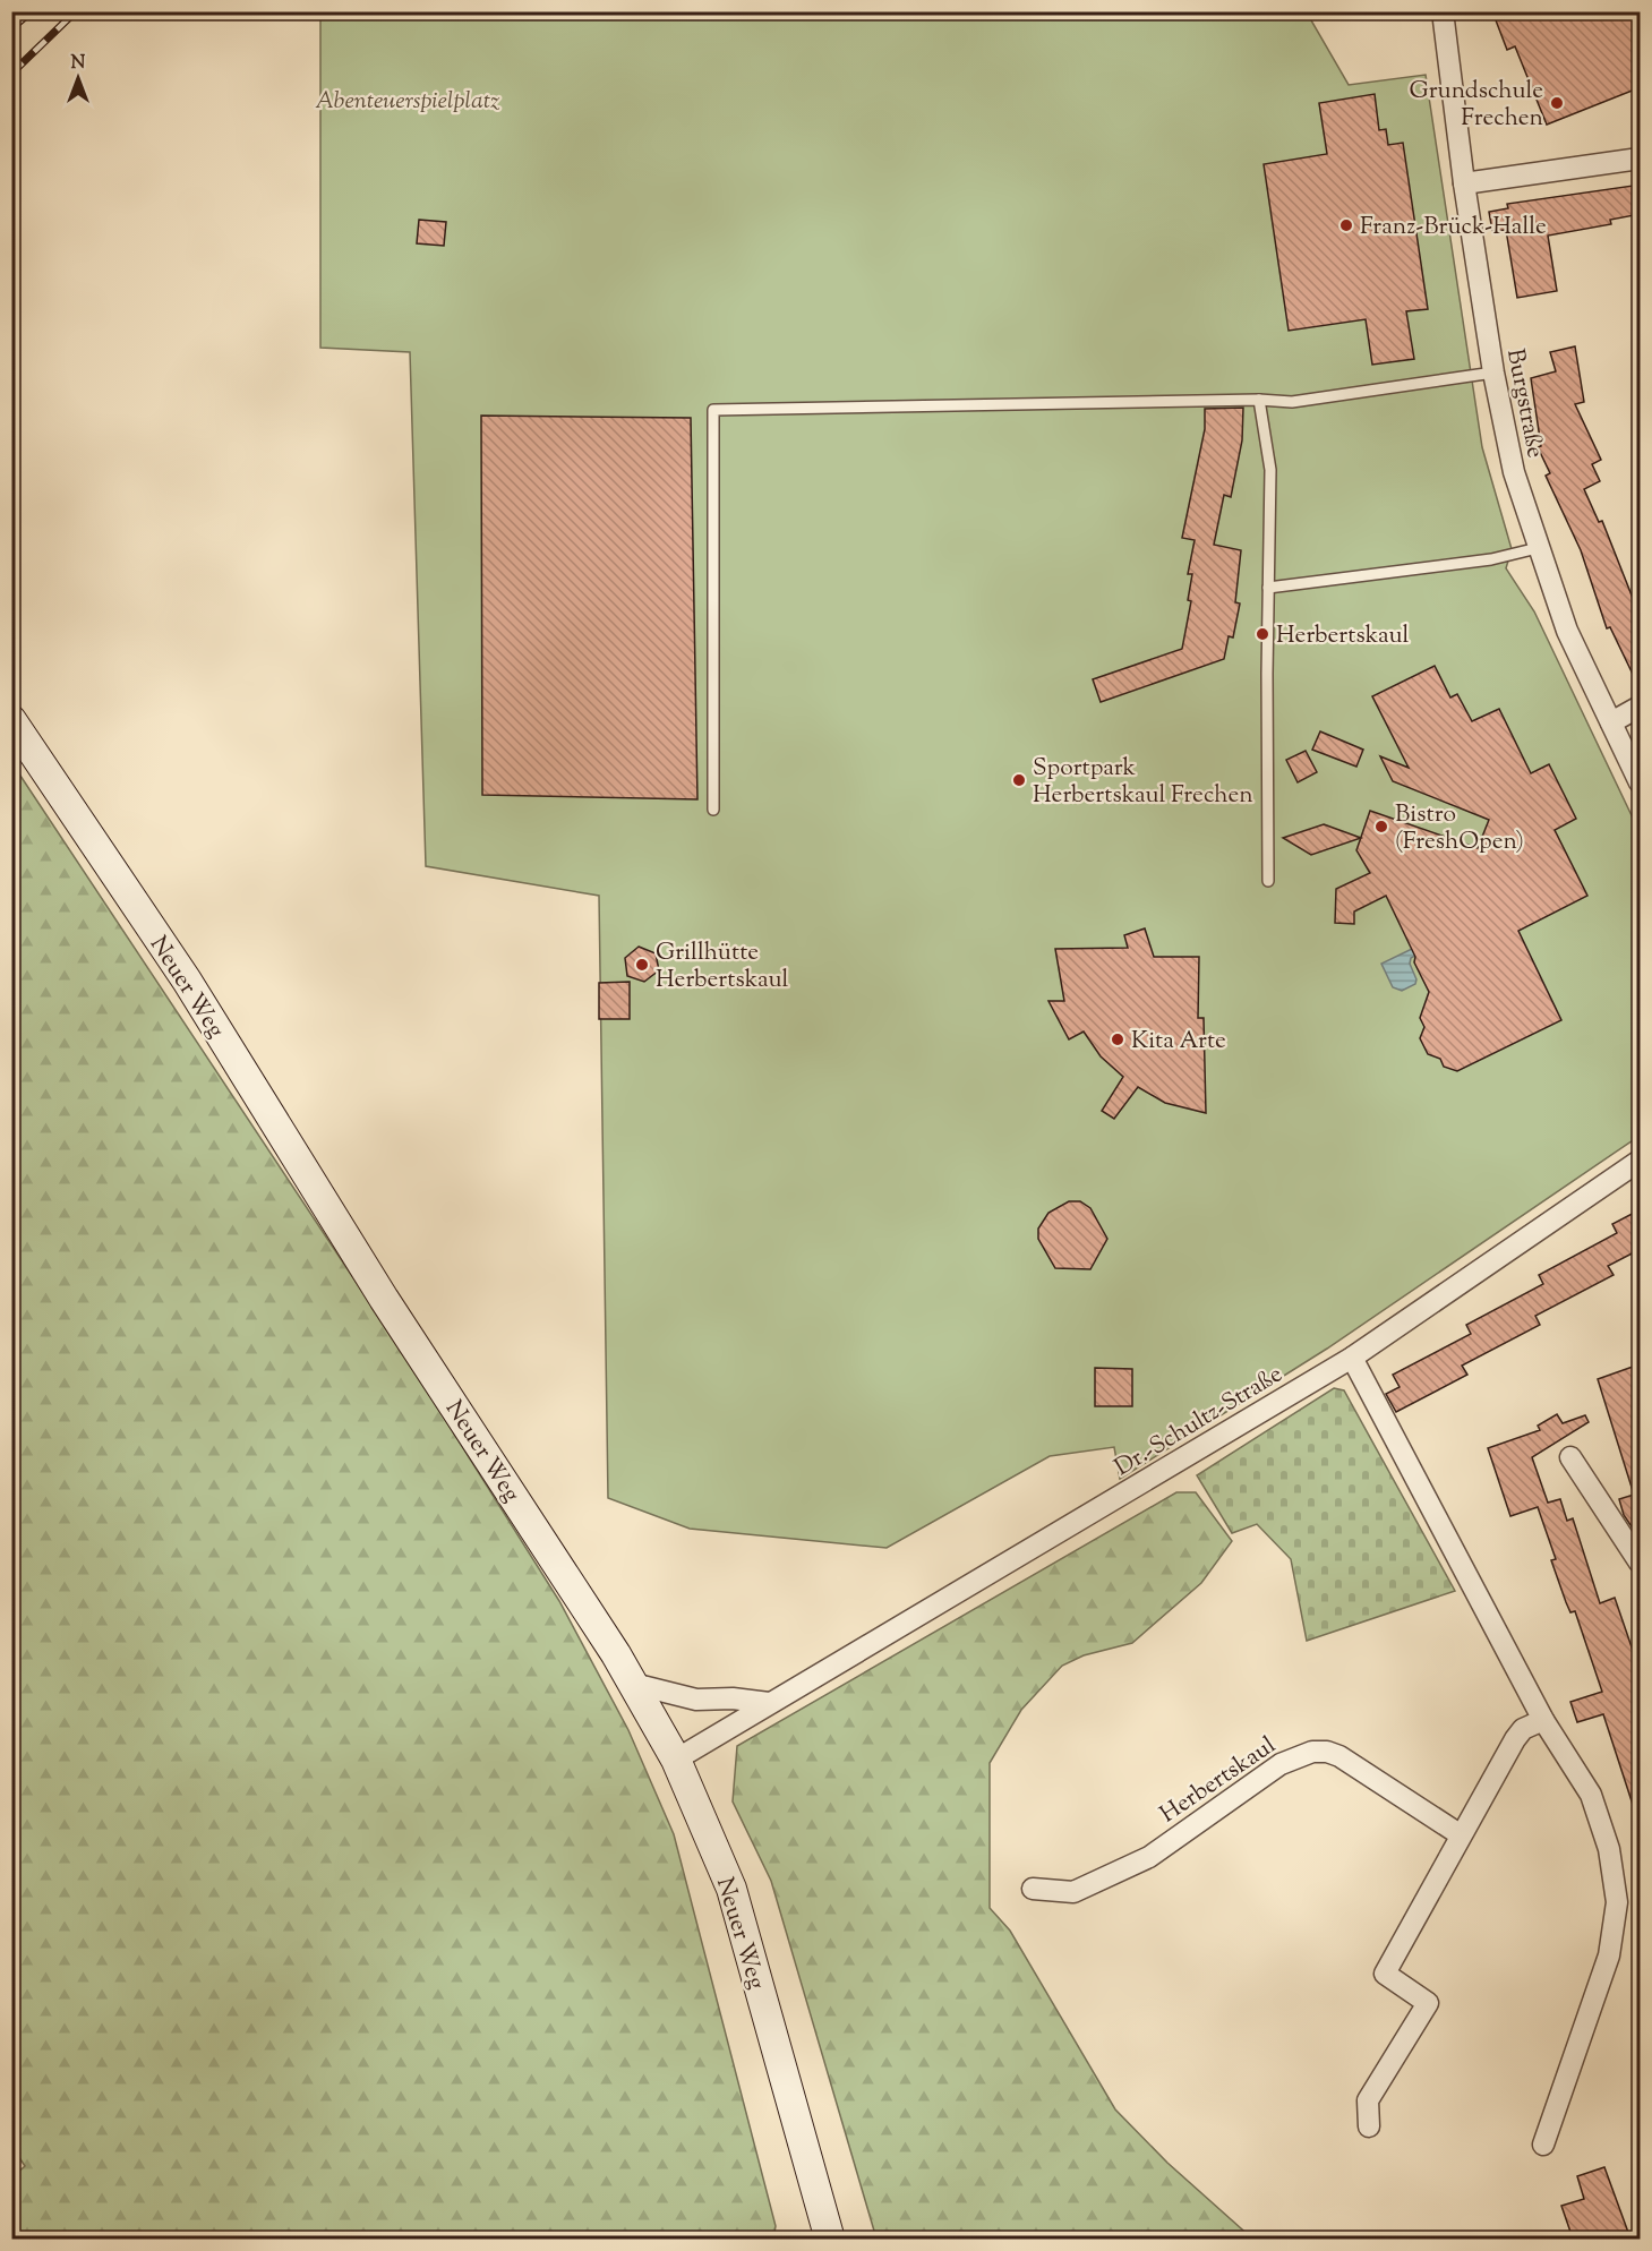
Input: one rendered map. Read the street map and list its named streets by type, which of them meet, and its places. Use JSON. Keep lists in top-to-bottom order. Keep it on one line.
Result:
{"streets":{"main road":["Neuer Weg"],"street":["Burgstraße","Dr.-Schultz-Straße","Herbertskaul"]},"crossings":[["Neuer Weg","Dr.-Schultz-Straße"]],"parks":["Abenteuerspielplatz"],"places":["Grundschule Frechen","Franz-Brück-Halle","Herbertskaul","Sportpark Herbertskaul Frechen","Bistro (FreshOpen)","Grillhütte Herbertskaul","Kita Arte"],"north":"top"}
